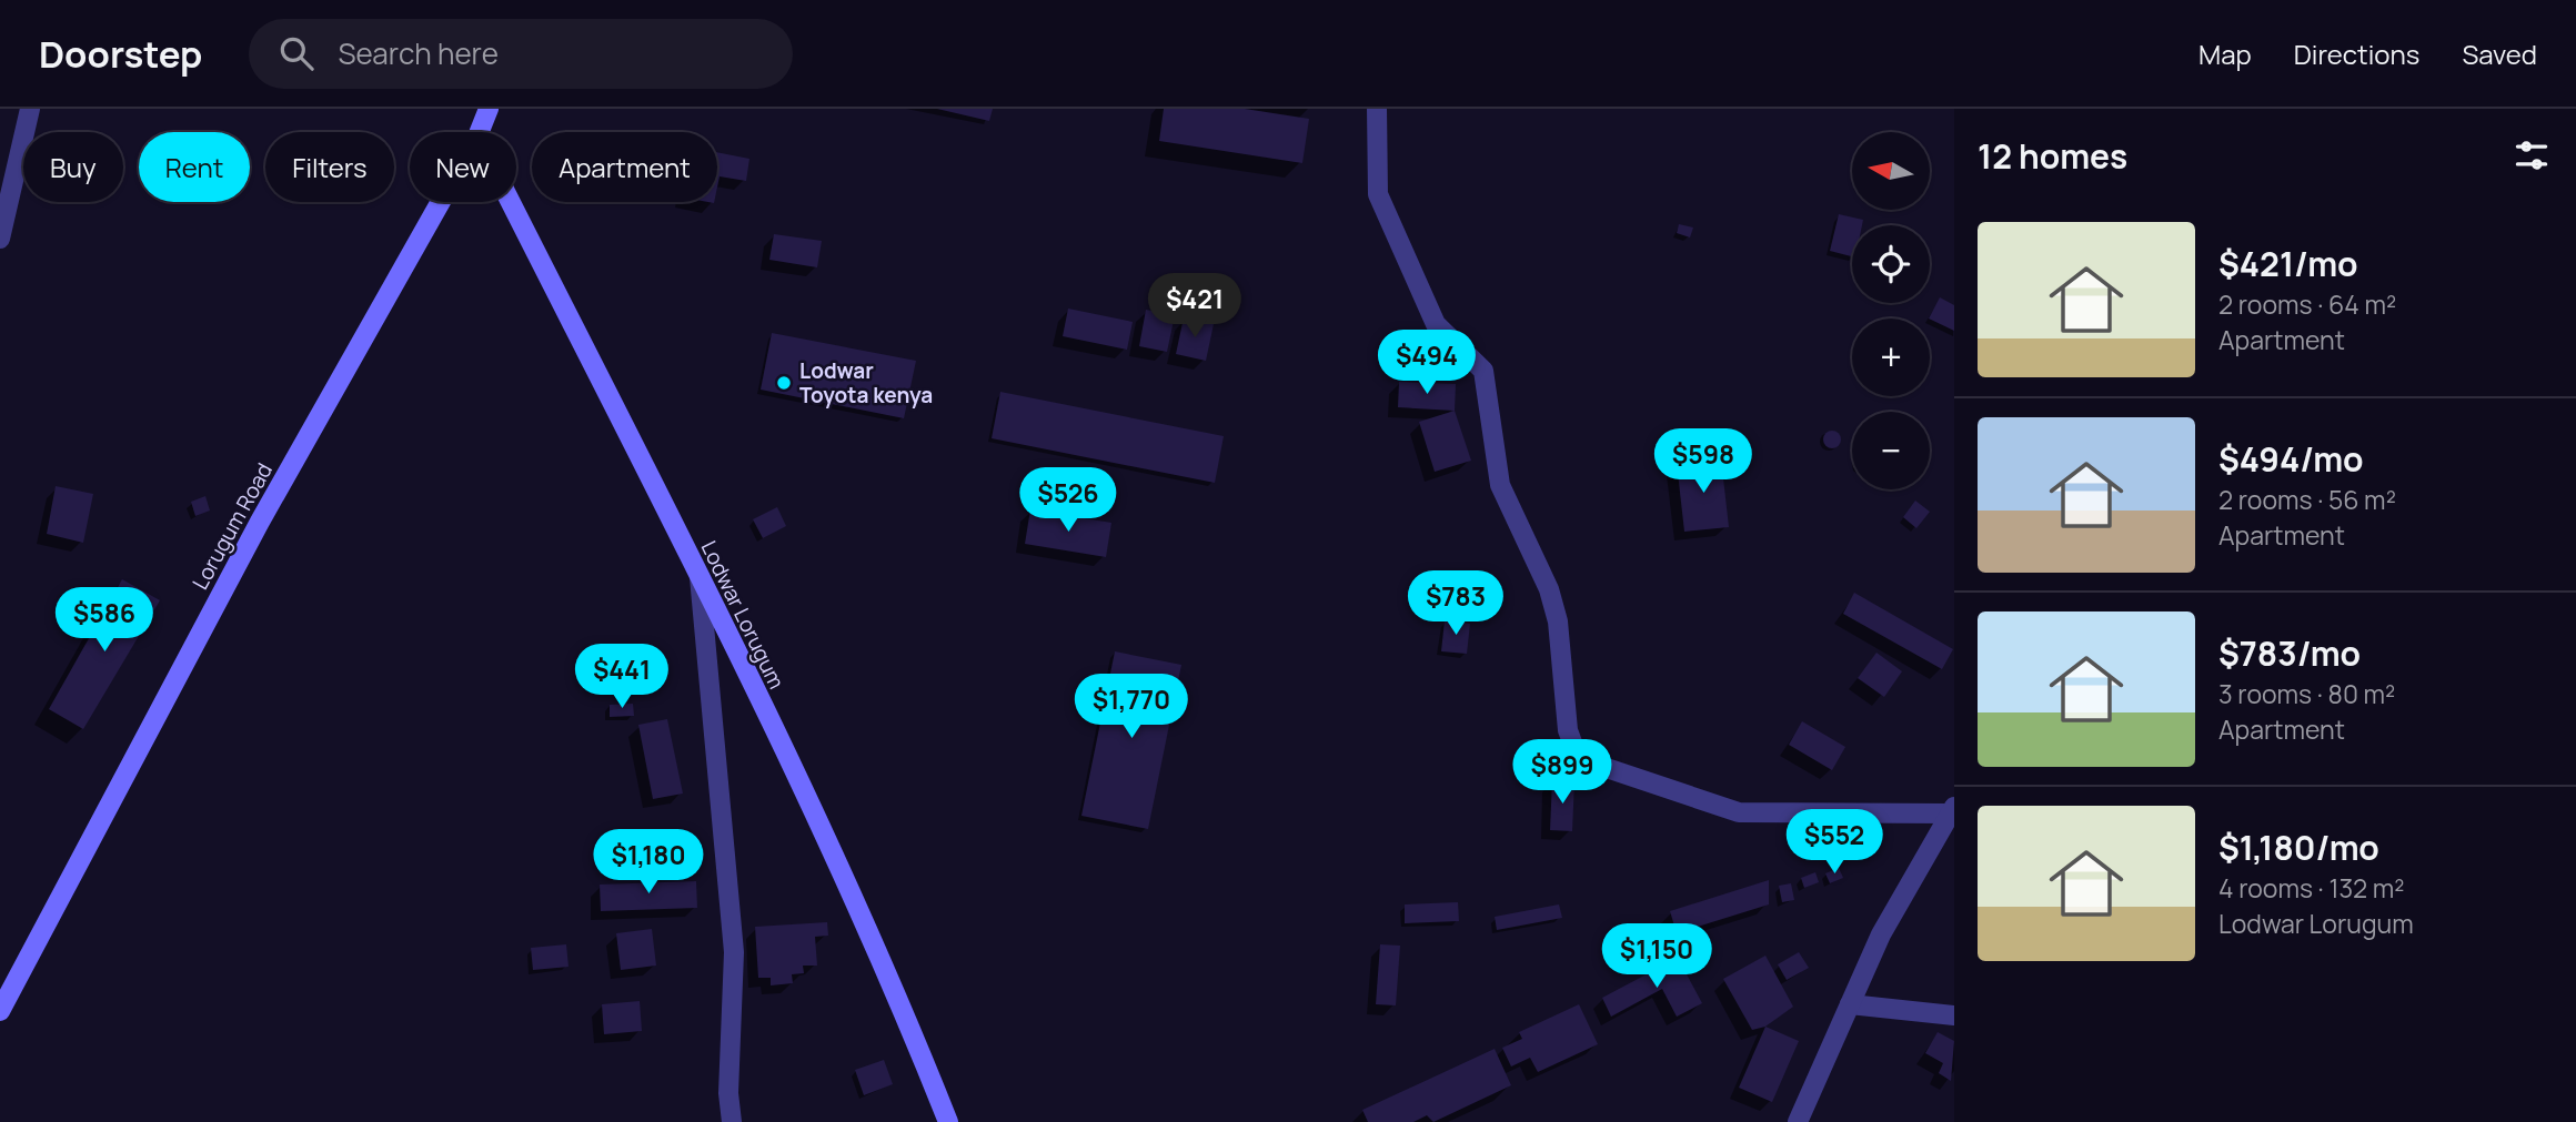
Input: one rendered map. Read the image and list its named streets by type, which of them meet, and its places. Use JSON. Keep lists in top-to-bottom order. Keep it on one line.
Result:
{"streets":{"street":["Lorugum Road","Lodwar Lorugum"]},"places":["Lodwar Toyota kenya"],"north":"left","page":{"header":"Doorstep","search":"Search here","nav":["Map","Directions","Saved"],"heading":"12 homes","map_buttons":["+","−"],"chip":["Buy","Rent","Filters","New","Apartment"],"list":[{"name":"$421/mo","note":"2 rooms · 64 m² · Apartment"},{"name":"$494/mo","note":"2 rooms · 56 m² · Apartment"},{"name":"$783/mo","note":"3 rooms · 80 m² · Apartment"},{"name":"$1,180/mo","note":"4 rooms · 132 m² · Lodwar Lorugum"}],"price":["$421","$494","$598","$526","$783","$586","$441","$1,770","$899","$552","$1,180","$1,150"]}}
